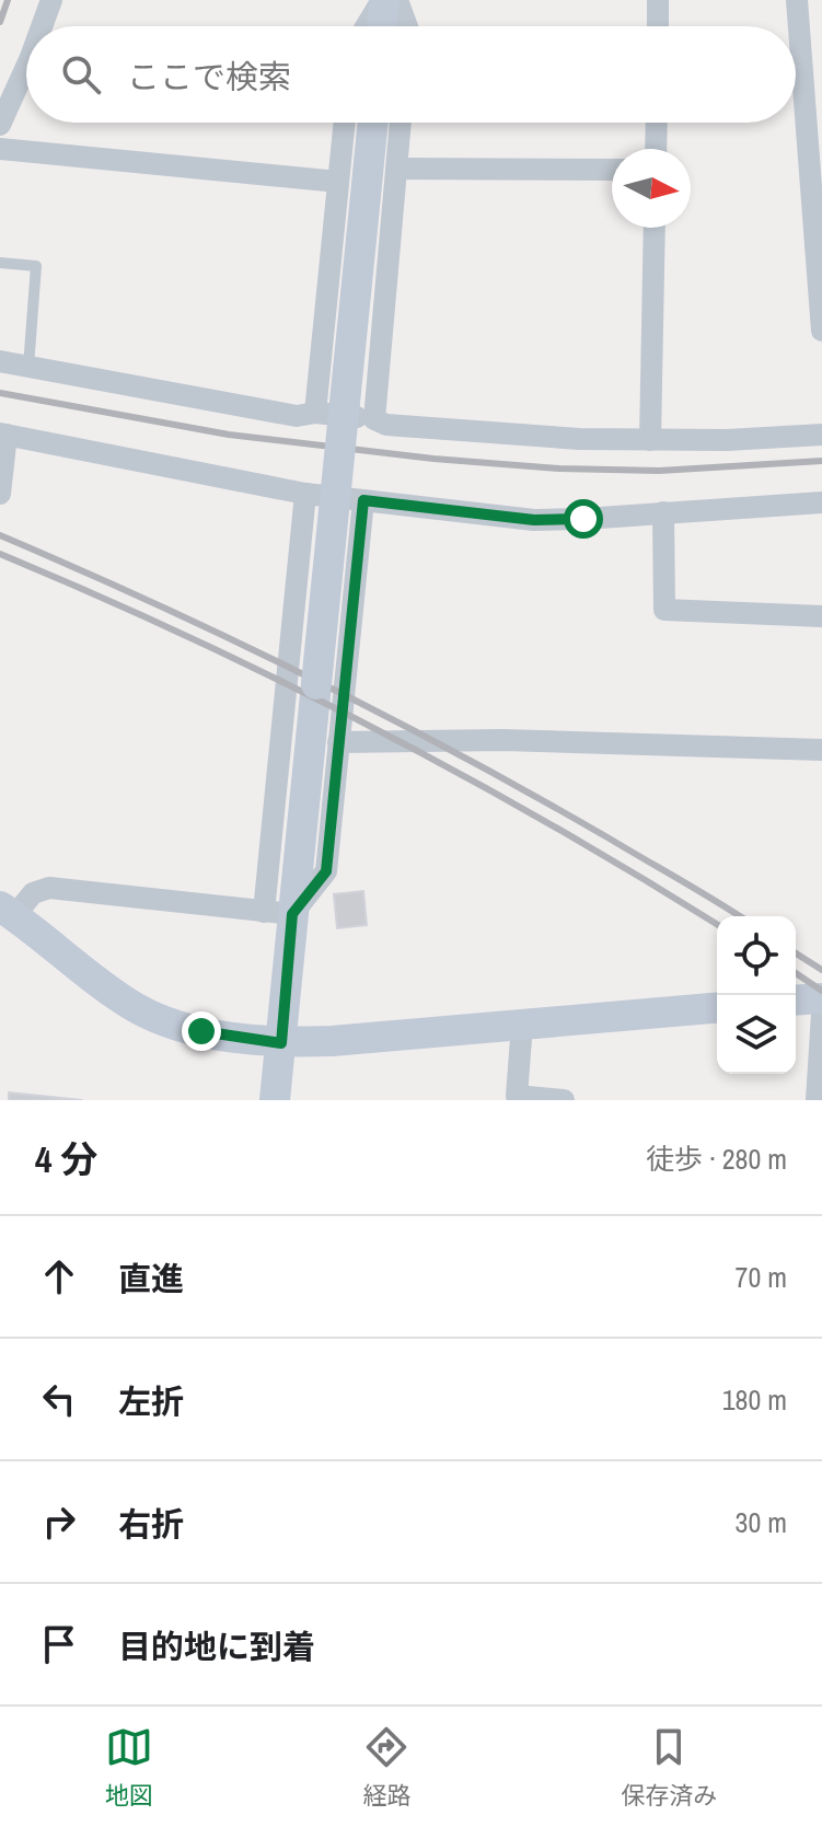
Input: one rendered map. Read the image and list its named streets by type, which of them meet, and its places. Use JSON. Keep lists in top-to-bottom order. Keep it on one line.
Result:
{"north":"right","page":{"search":"ここで検索","heading":["4 分","徒歩 · 280 m"],"list":[["直進","70 m"],["左折","180 m"],["右折","30 m"],"目的地に到着"],"nav":["地図","経路","保存済み"]}}
